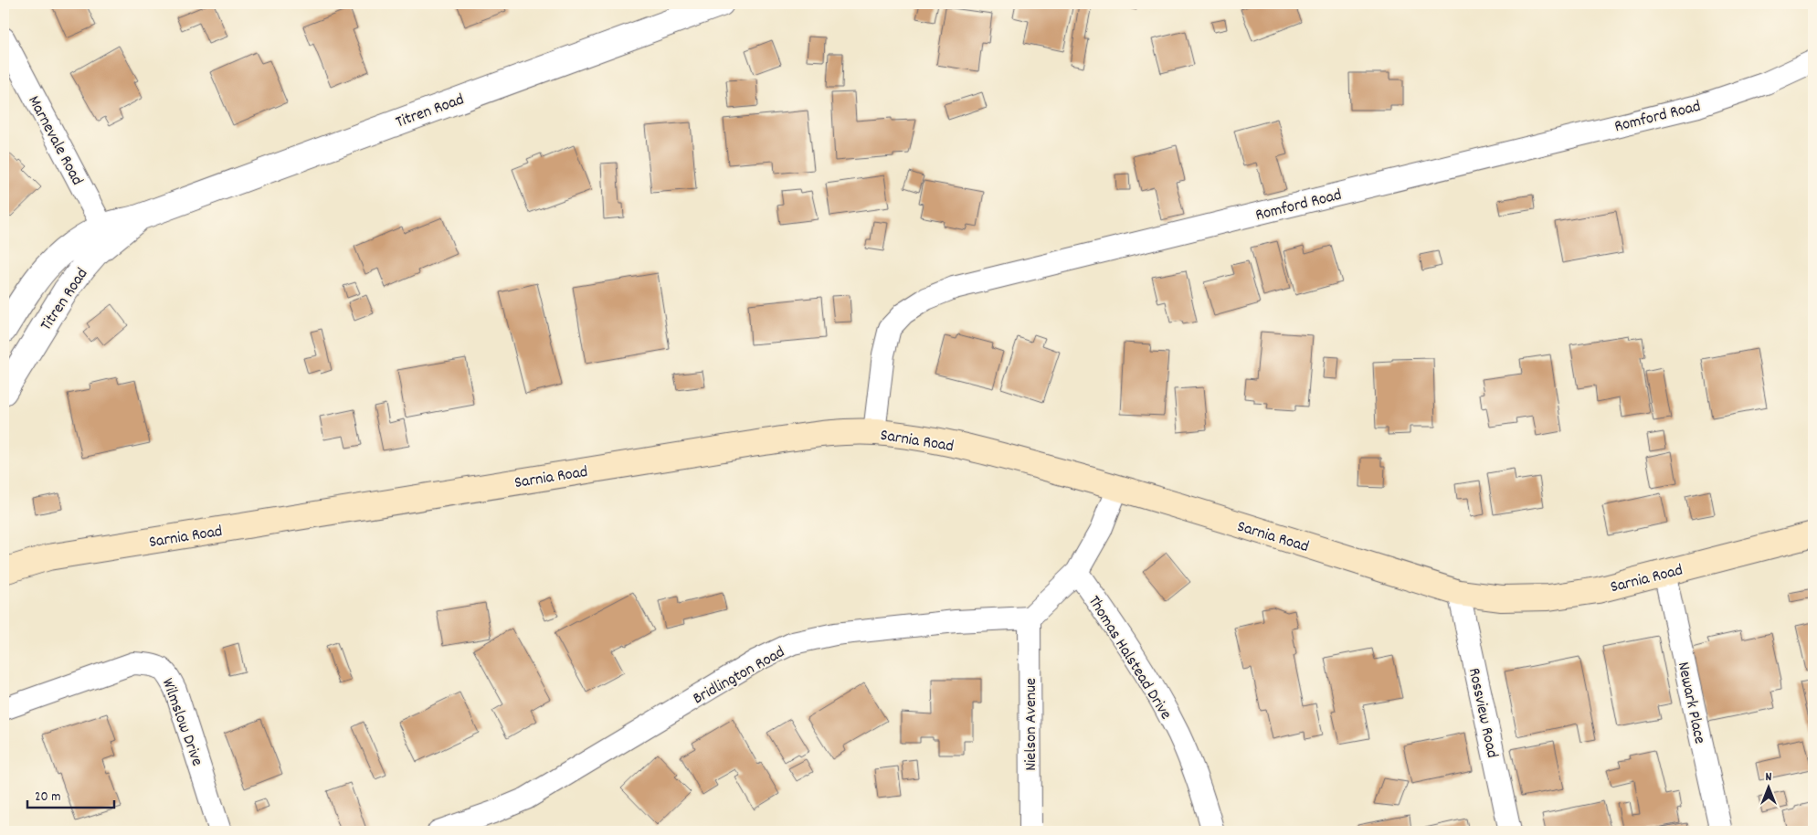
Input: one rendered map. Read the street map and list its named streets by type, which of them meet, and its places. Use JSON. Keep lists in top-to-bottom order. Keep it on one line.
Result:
{"streets":{"main road":["Sarnia Road"],"street":["Titren Road","Romford Road","Marnevale Road","Thomas Halstead Drive","Bridlington Road","Newark Place","Rossview Road","Wilmslow Drive","Nielson Avenue"]},"crossings":[["Titren Road","Marnevale Road"],["Romford Road","Sarnia Road"],["Sarnia Road","Newark Place"],["Sarnia Road","Rossview Road"],["Bridlington Road","Nielson Avenue"]],"scale_bar":"20 m","north":"top"}
